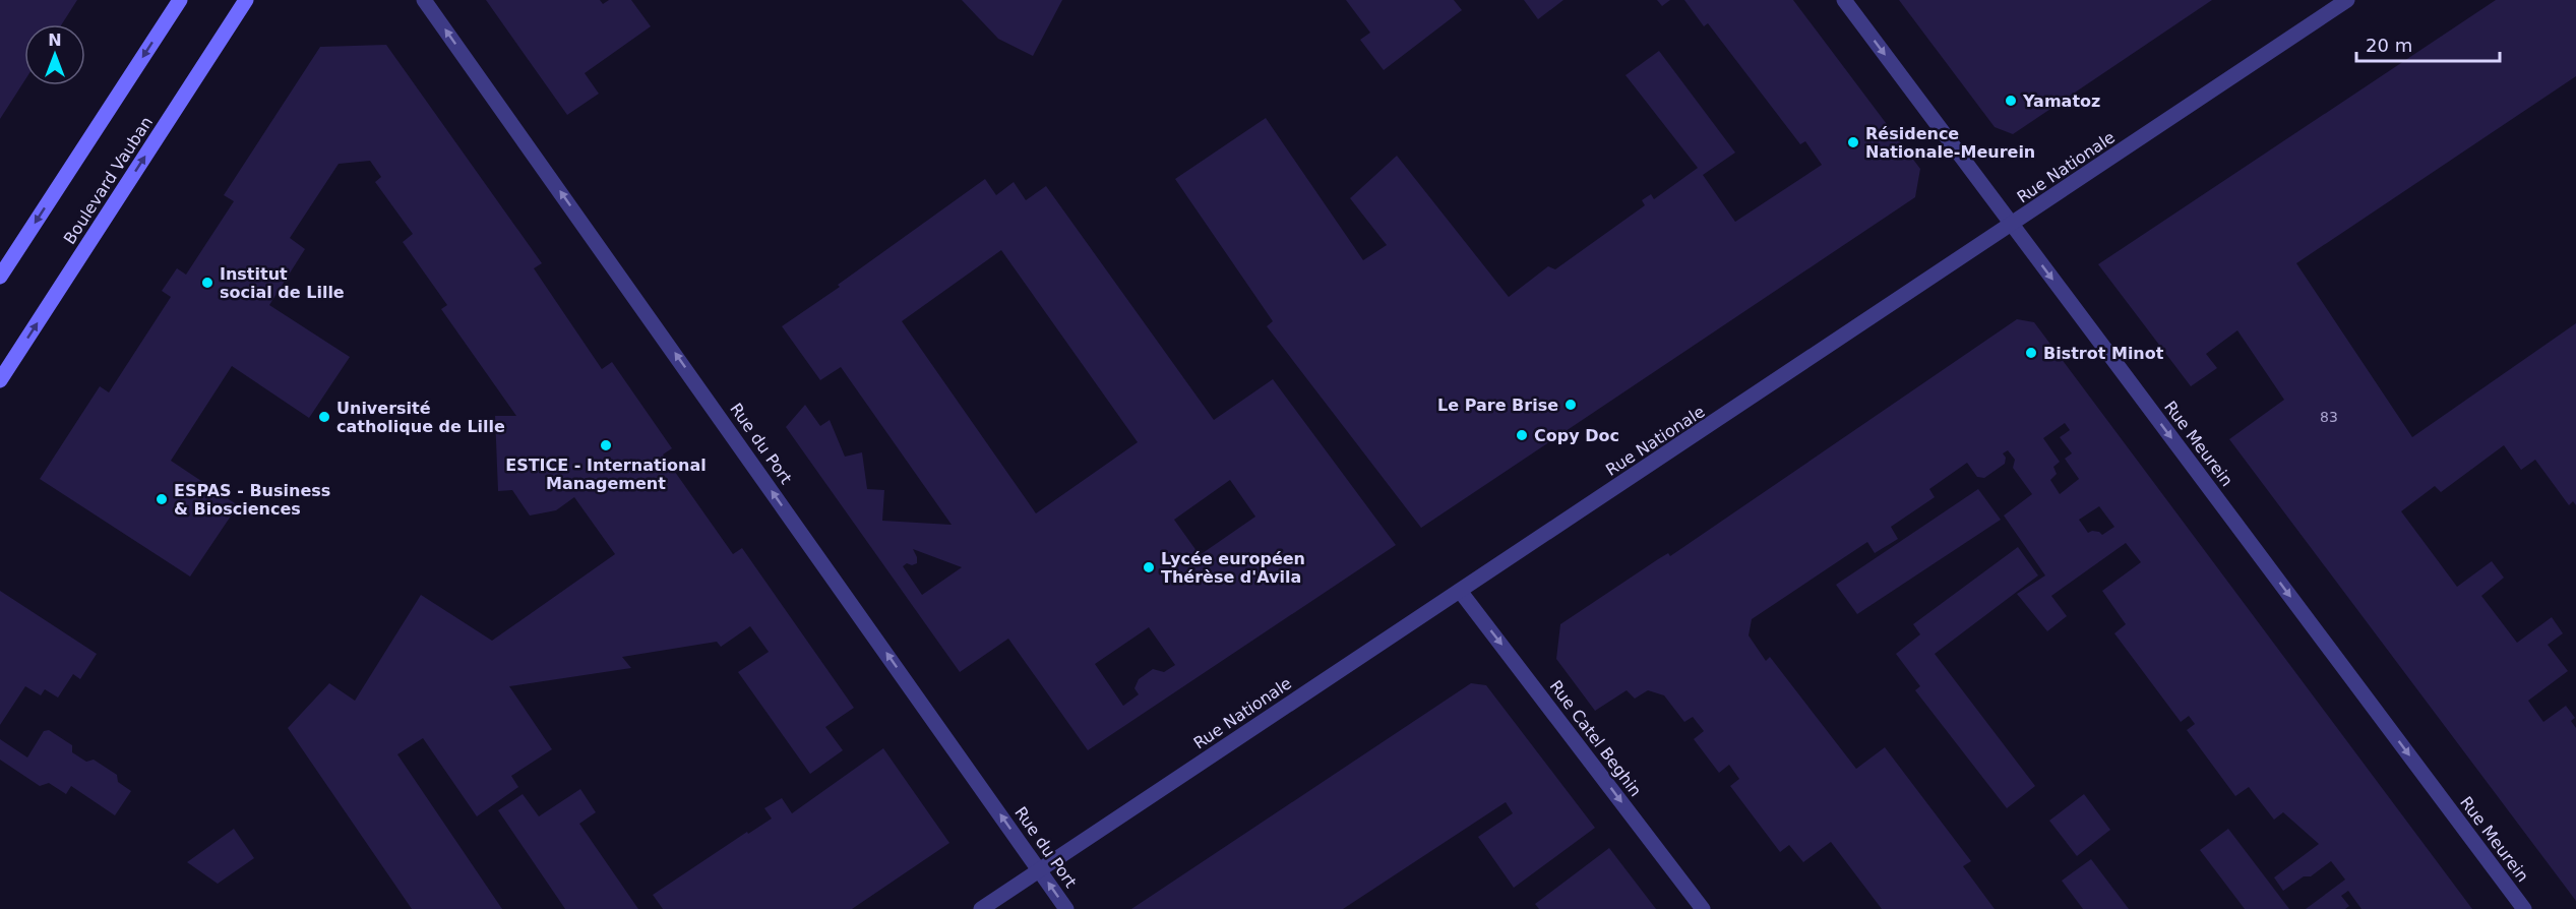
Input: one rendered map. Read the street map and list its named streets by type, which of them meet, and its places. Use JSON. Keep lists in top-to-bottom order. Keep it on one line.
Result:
{"streets":{"main road":["Boulevard Vauban"],"street":["Rue Nationale","Rue du Port","Rue Meurein","Rue Catel Beghin"]},"crossings":[["Rue Nationale","Rue du Port"],["Rue Nationale","Rue Meurein"],["Rue Nationale","Rue Catel Beghin"]],"one_way":["Rue du Port","Rue Meurein","Rue Catel Beghin"],"places":["Yamatoz","Résidence Nationale-Meurein","Institut social de Lille","Bistrot Minot","Le Pare Brise","Université catholique de Lille","Copy Doc","ESTICE - International Management","ESPAS - Business & Biosciences","Lycée européen Thérèse d'Avila"],"house_numbers":["83"],"scale_bar":"20 m","north":"top"}
